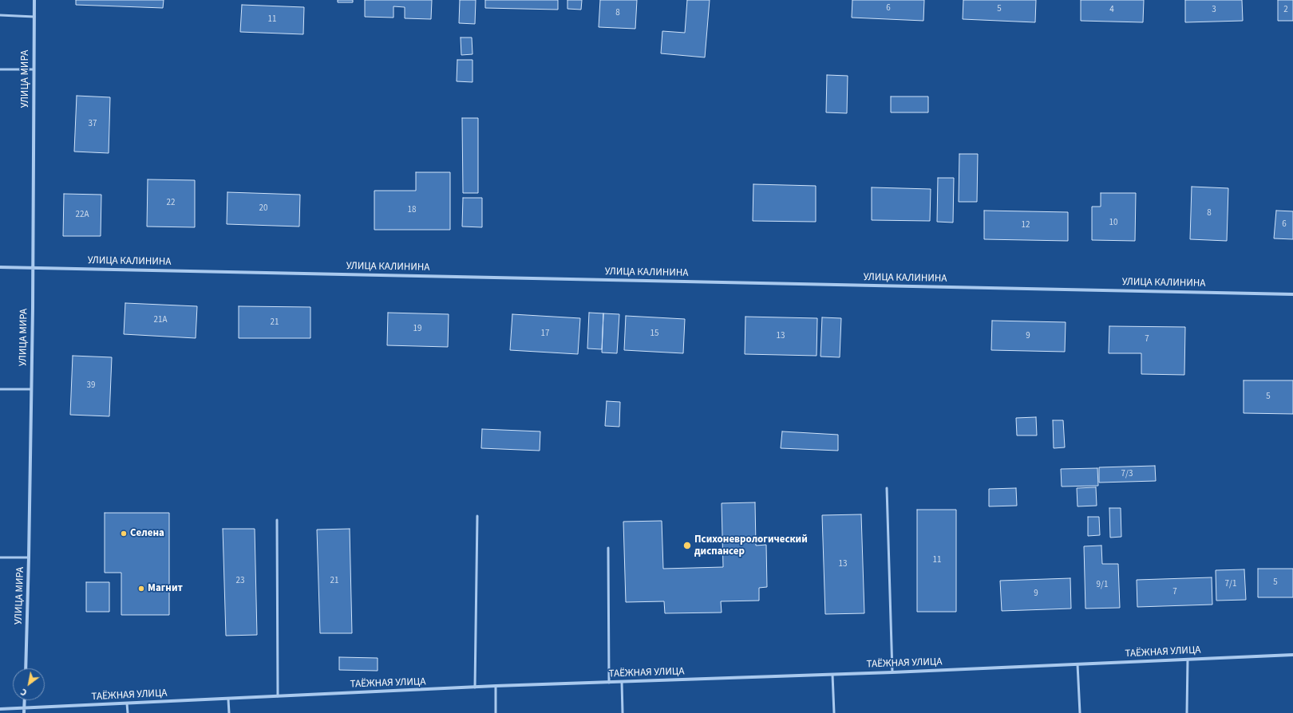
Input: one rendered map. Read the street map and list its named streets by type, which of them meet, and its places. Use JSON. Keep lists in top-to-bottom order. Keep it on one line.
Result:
{"streets":{"street":["УЛИЦА МИРА","УЛИЦА КАЛИНИНА","ТАЁЖНАЯ УЛИЦА"]},"crossings":[["УЛИЦА МИРА","УЛИЦА КАЛИНИНА"]],"places":["Селена","Психоневрологический диспансер","Магнит"],"house_numbers":["6","5","4","3","2","8","11","37","22","20","18","8","22А","10","6","12","21А","21","19","17","15","13","9","7","39","5","7/3","11","13","23","21","5","7/1","9/1","7","9"],"north":"bottom left"}
